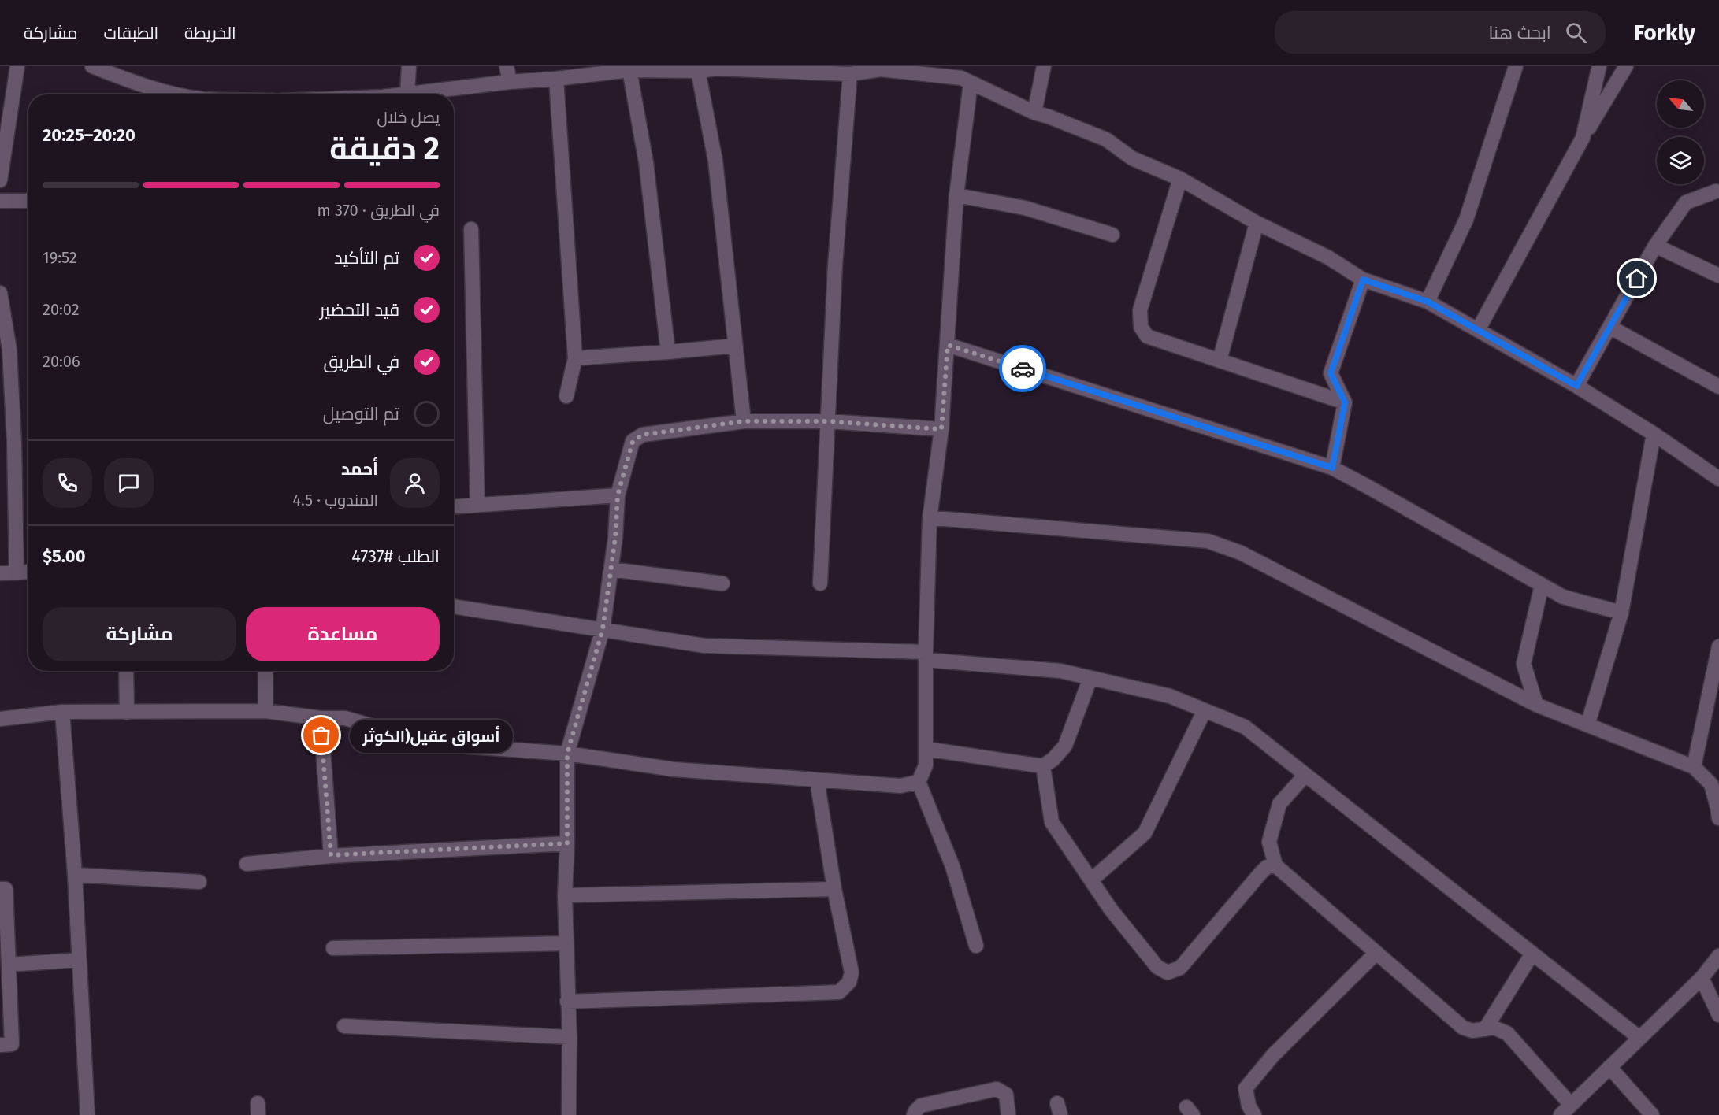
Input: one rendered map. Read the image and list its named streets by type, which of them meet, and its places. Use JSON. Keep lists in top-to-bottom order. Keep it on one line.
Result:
{"places":["أسواق عقيل(الكوثر"],"north":"top left","page":{"header":"Forkly","search":"ابحث هنا","nav":["الخريطة","الطبقات","مشاركة"],"heading":["2 دقيقة","يصل خلال","20:20–20:25"],"panel":["أحمد","المندوب · 4.5","الطلب #4737","$5.00"],"bar":"في الطريق · 370 m","list":[["تم التأكيد","19:52"],["قيد التحضير","20:02"],["في الطريق","20:06"],"تم التوصيل"],"buttons":["مساعدة","مشاركة"],"bubble":"أسواق عقيل(الكوثر"}}
